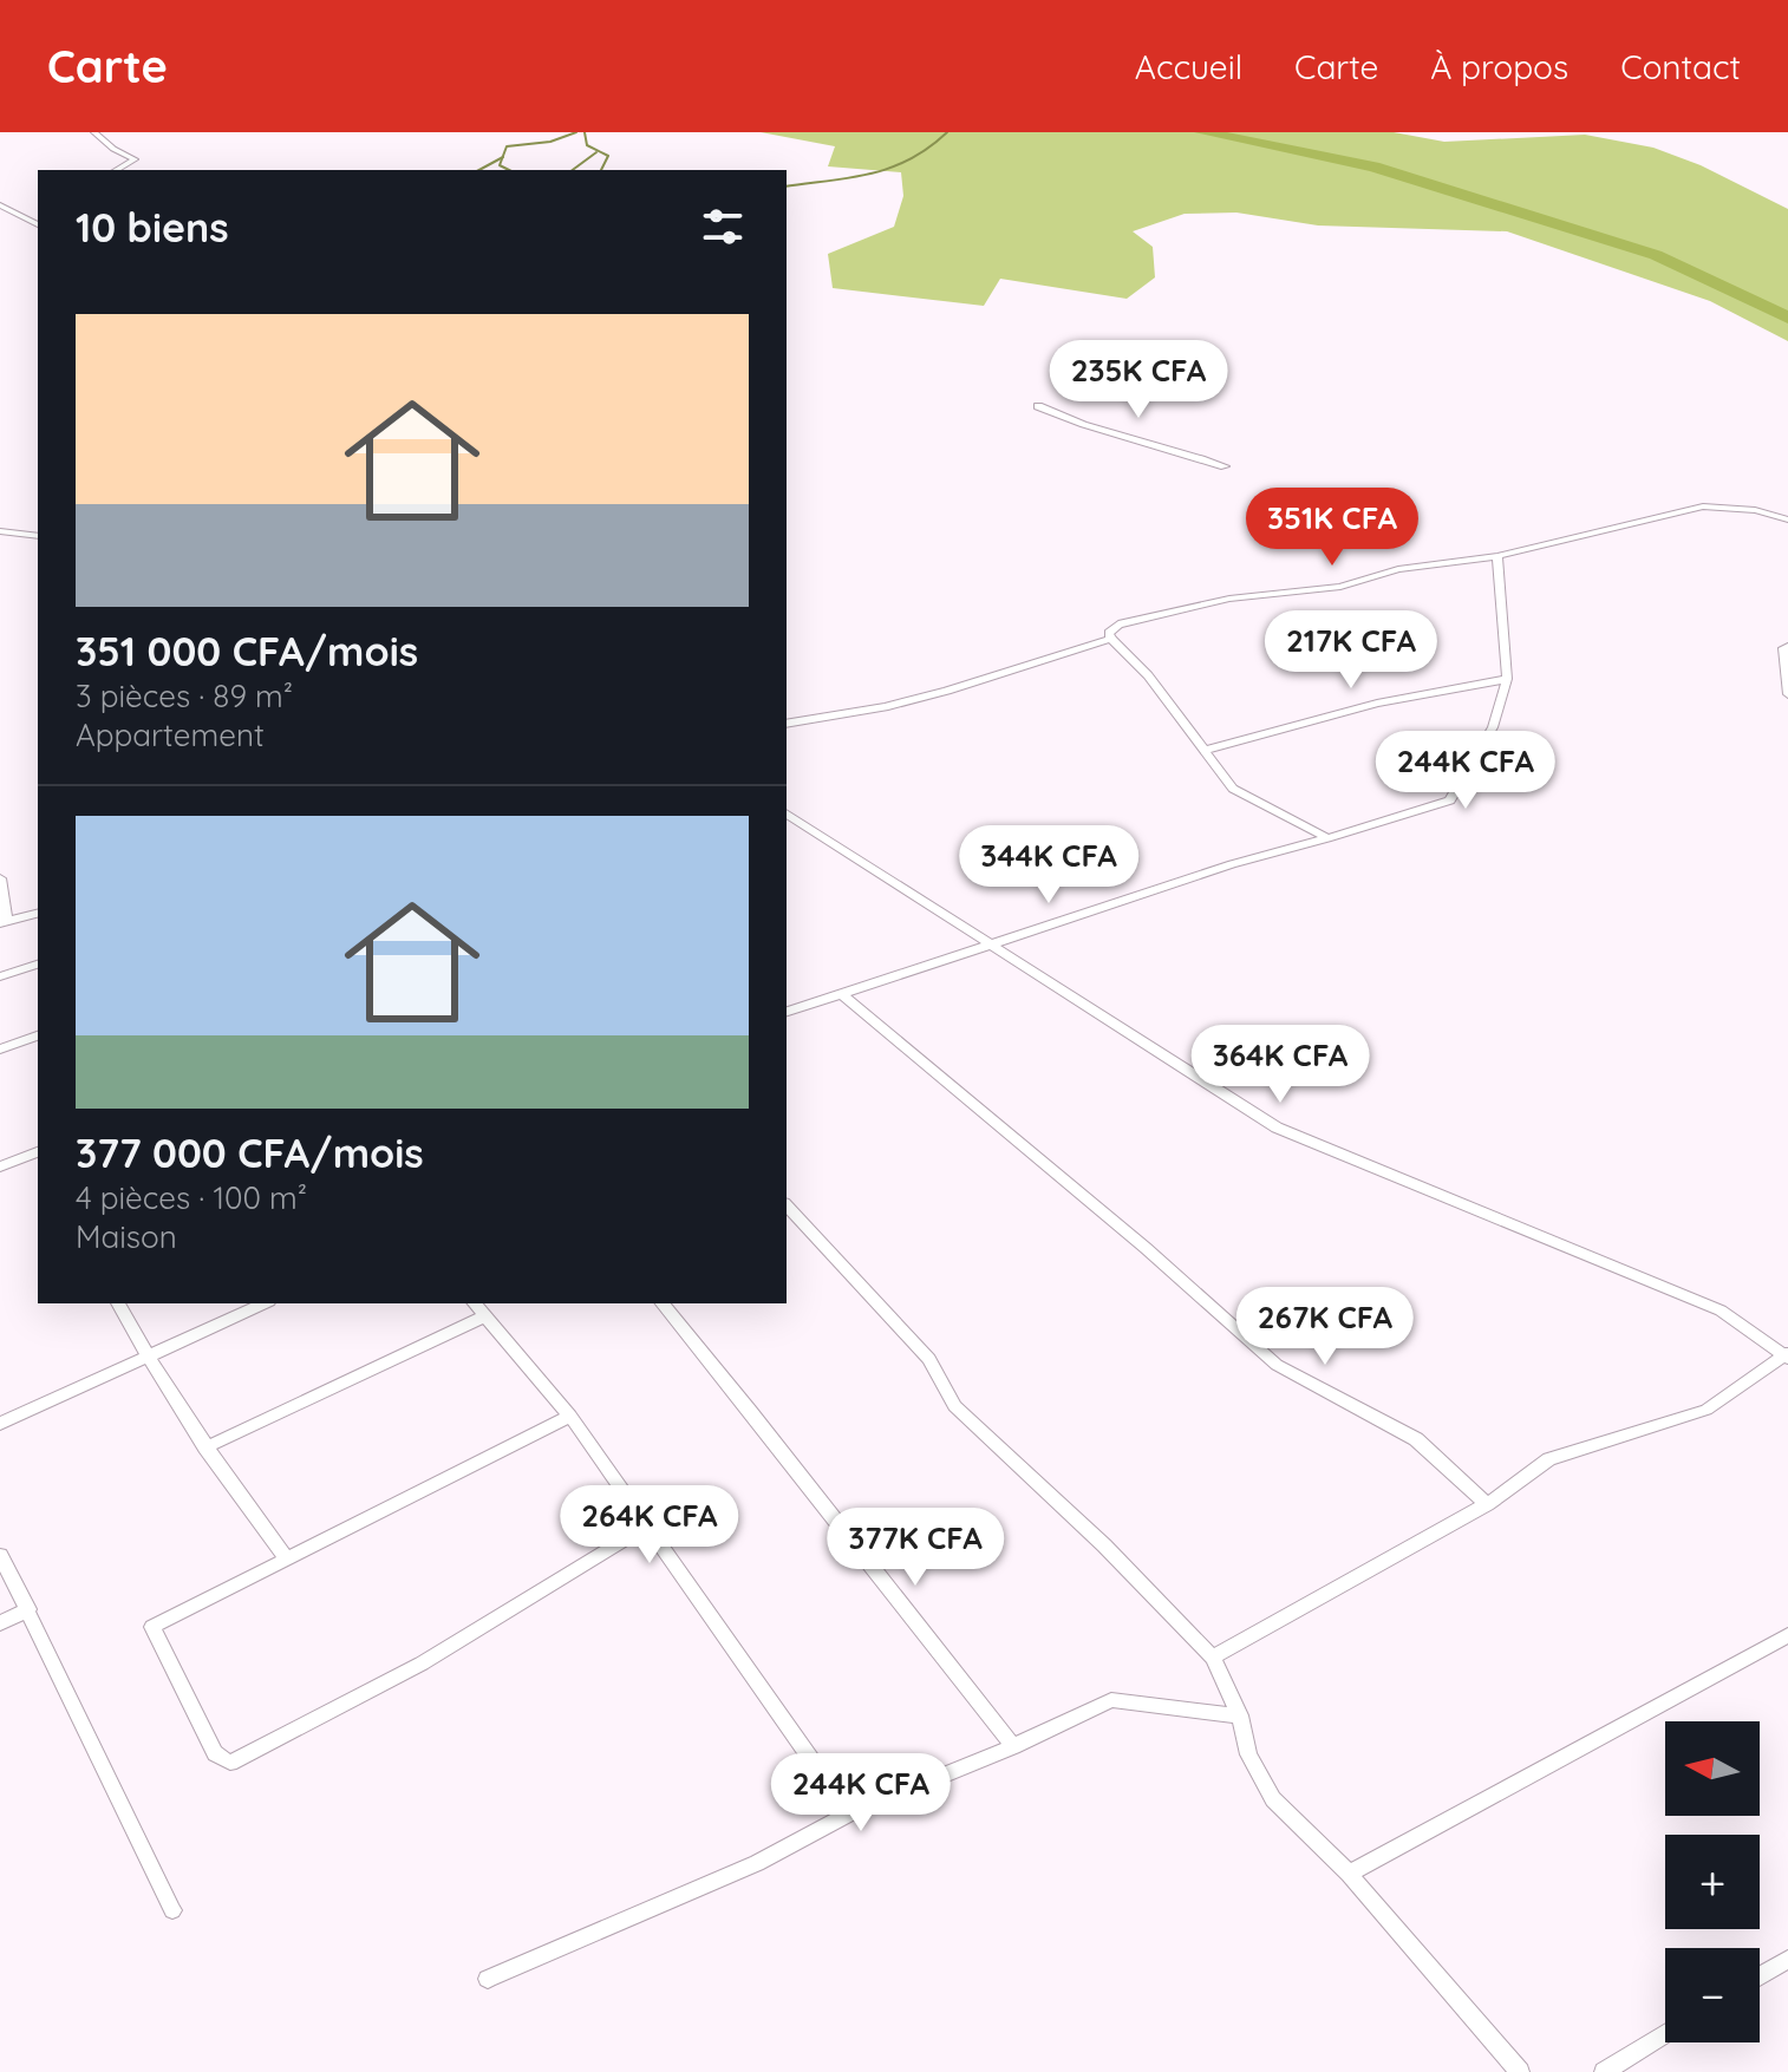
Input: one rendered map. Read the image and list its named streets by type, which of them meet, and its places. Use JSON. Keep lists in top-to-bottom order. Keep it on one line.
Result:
{"north":"left","page":{"header":"Carte","nav":["Accueil","Carte","À propos","Contact"],"heading":"10 biens","list":[{"name":"351 000 CFA/mois","note":"3 pièces · 89 m² · Appartement"},{"name":"377 000 CFA/mois","note":"4 pièces · 100 m² · Maison"}],"price":["235K CFA","351K CFA","217K CFA","244K CFA","344K CFA","364K CFA","267K CFA","264K CFA","377K CFA","244K CFA"],"map_buttons":["+","−"]}}
